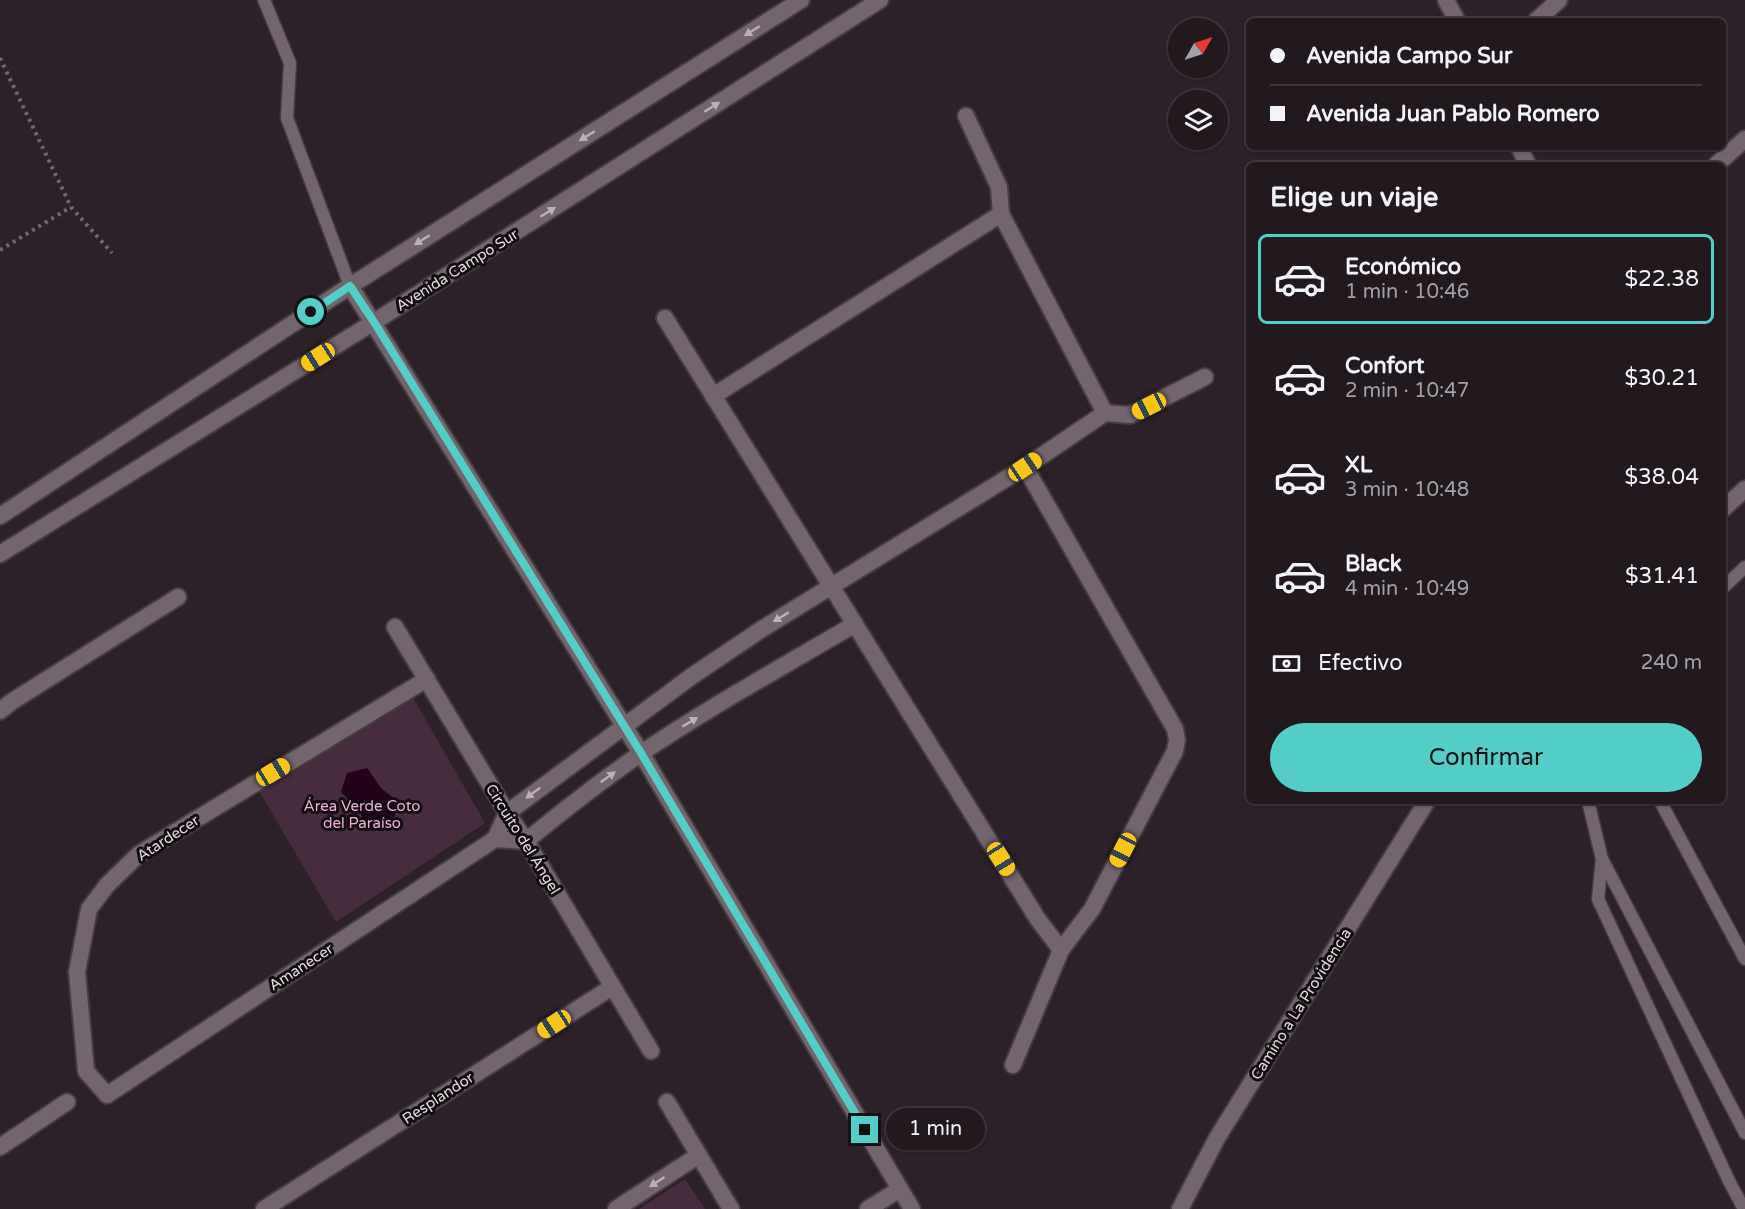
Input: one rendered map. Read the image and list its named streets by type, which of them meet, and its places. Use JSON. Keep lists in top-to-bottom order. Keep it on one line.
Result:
{"streets":{"street":["Avenida Campo Sur","Atardecer","Circuito del Ángel","Amanecer","Camino a La Providencia","Resplandor"]},"crossings":[["Atardecer","Circuito del Ángel"],["Atardecer","Amanecer"],["Circuito del Ángel","Resplandor"]],"parks":["Área Verde Coto del Paraíso"],"north":"top right","page":{"banner":["Avenida Campo Sur","Avenida Juan Pablo Romero"],"heading":"Elige un viaje","list":[{"name":"Económico","note":"1 min · 10:46","value":"$22.38"},{"name":"Confort","note":"2 min · 10:47","value":"$30.21"},{"name":"XL","note":"3 min · 10:48","value":"$38.04"},{"name":"Black","note":"4 min · 10:49","value":"$31.41"}],"pay":["Efectivo","240 m"],"buttons":"Confirmar","bubble":"1 min"}}
